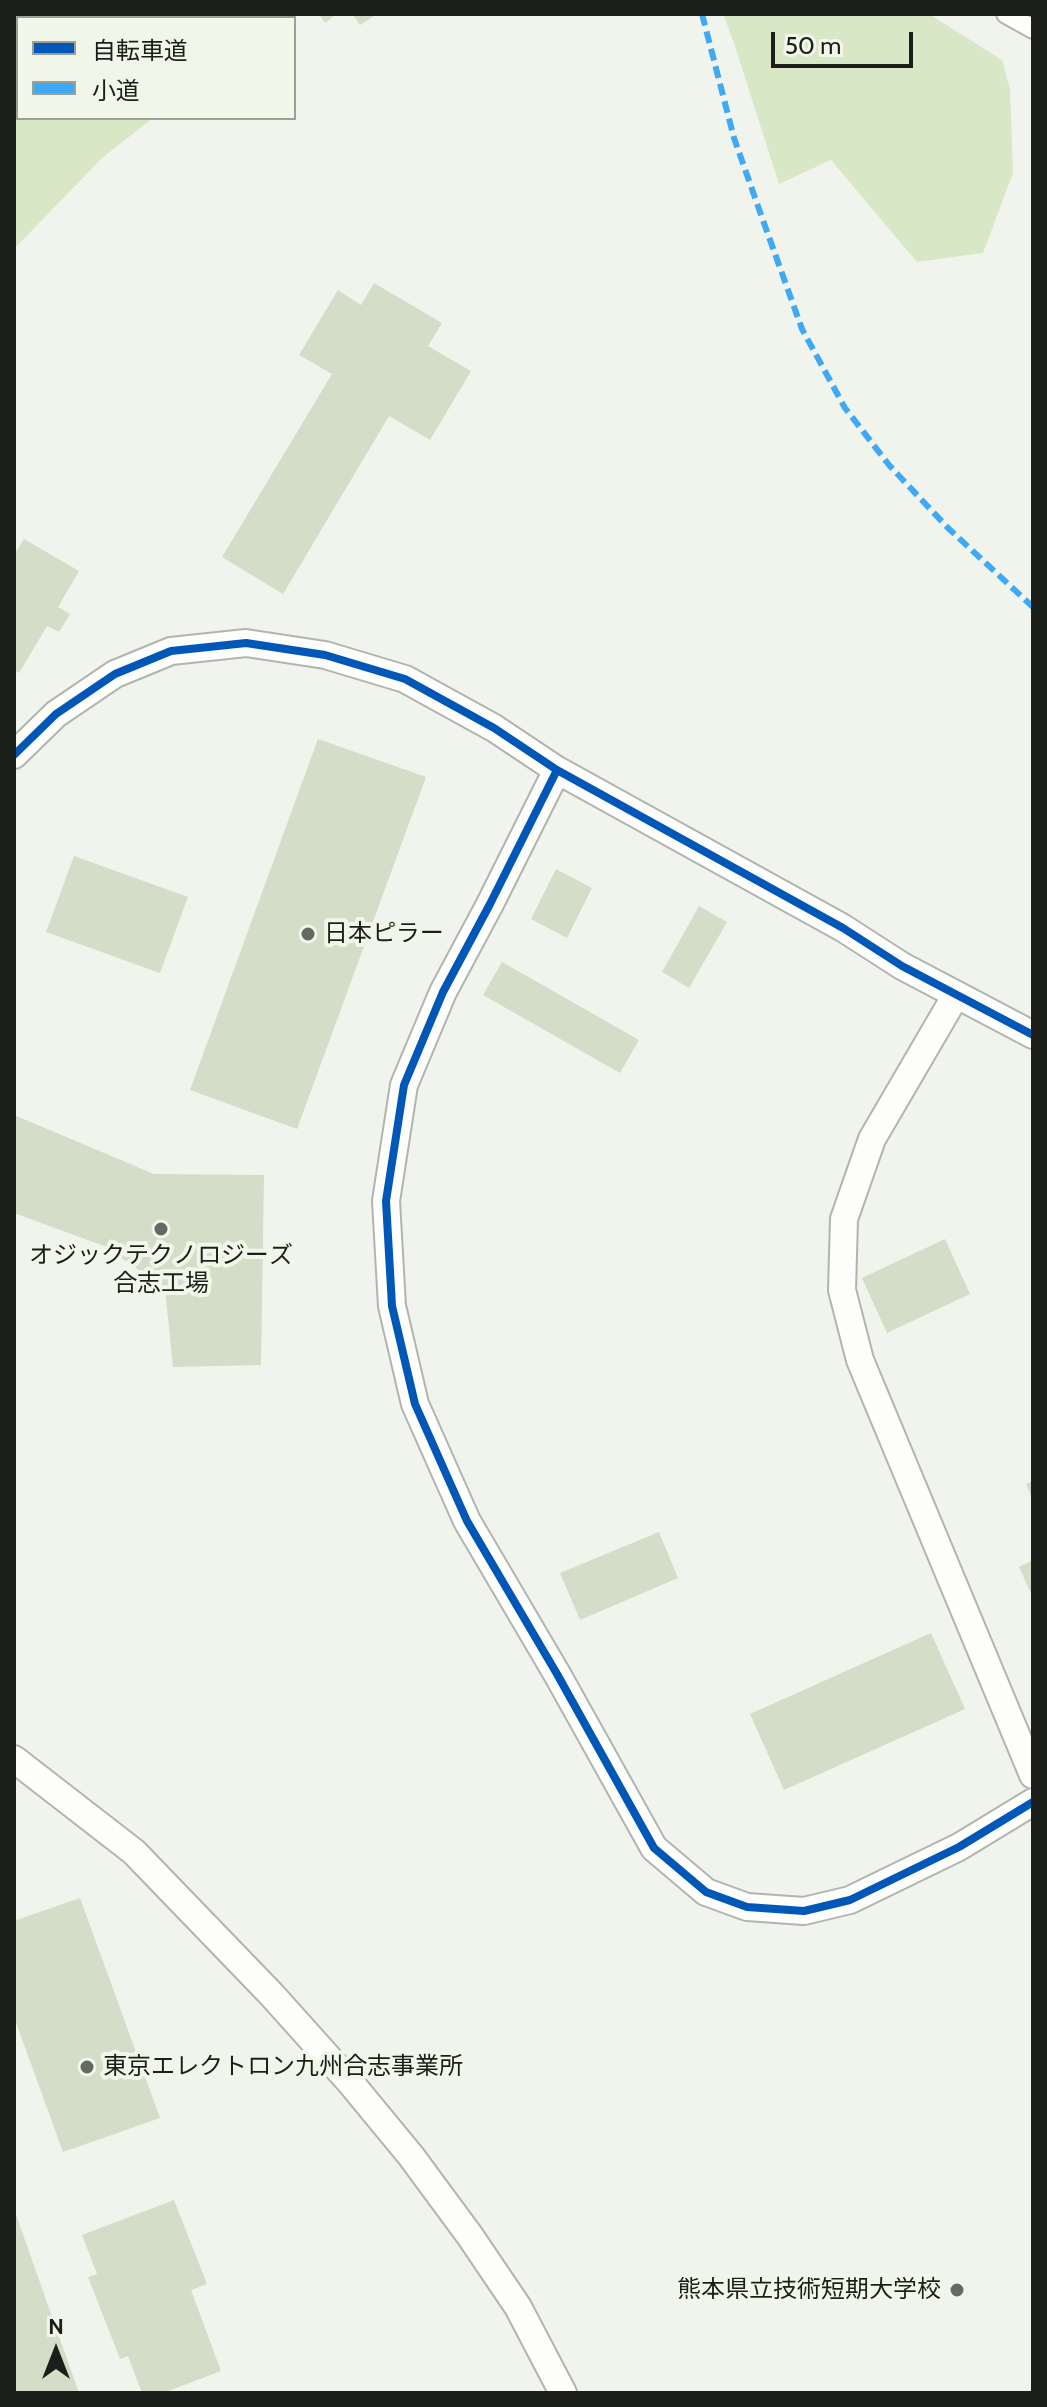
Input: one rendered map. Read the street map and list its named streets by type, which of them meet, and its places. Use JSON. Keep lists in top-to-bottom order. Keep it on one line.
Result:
{"places":["日本ピラー","オジックテクノロジーズ 合志工場","東京エレクトロン九州合志事業所","熊本県立技術短期大学校"],"legend":["自転車道","小道"],"scale_bar":"50 m","north":"top"}
